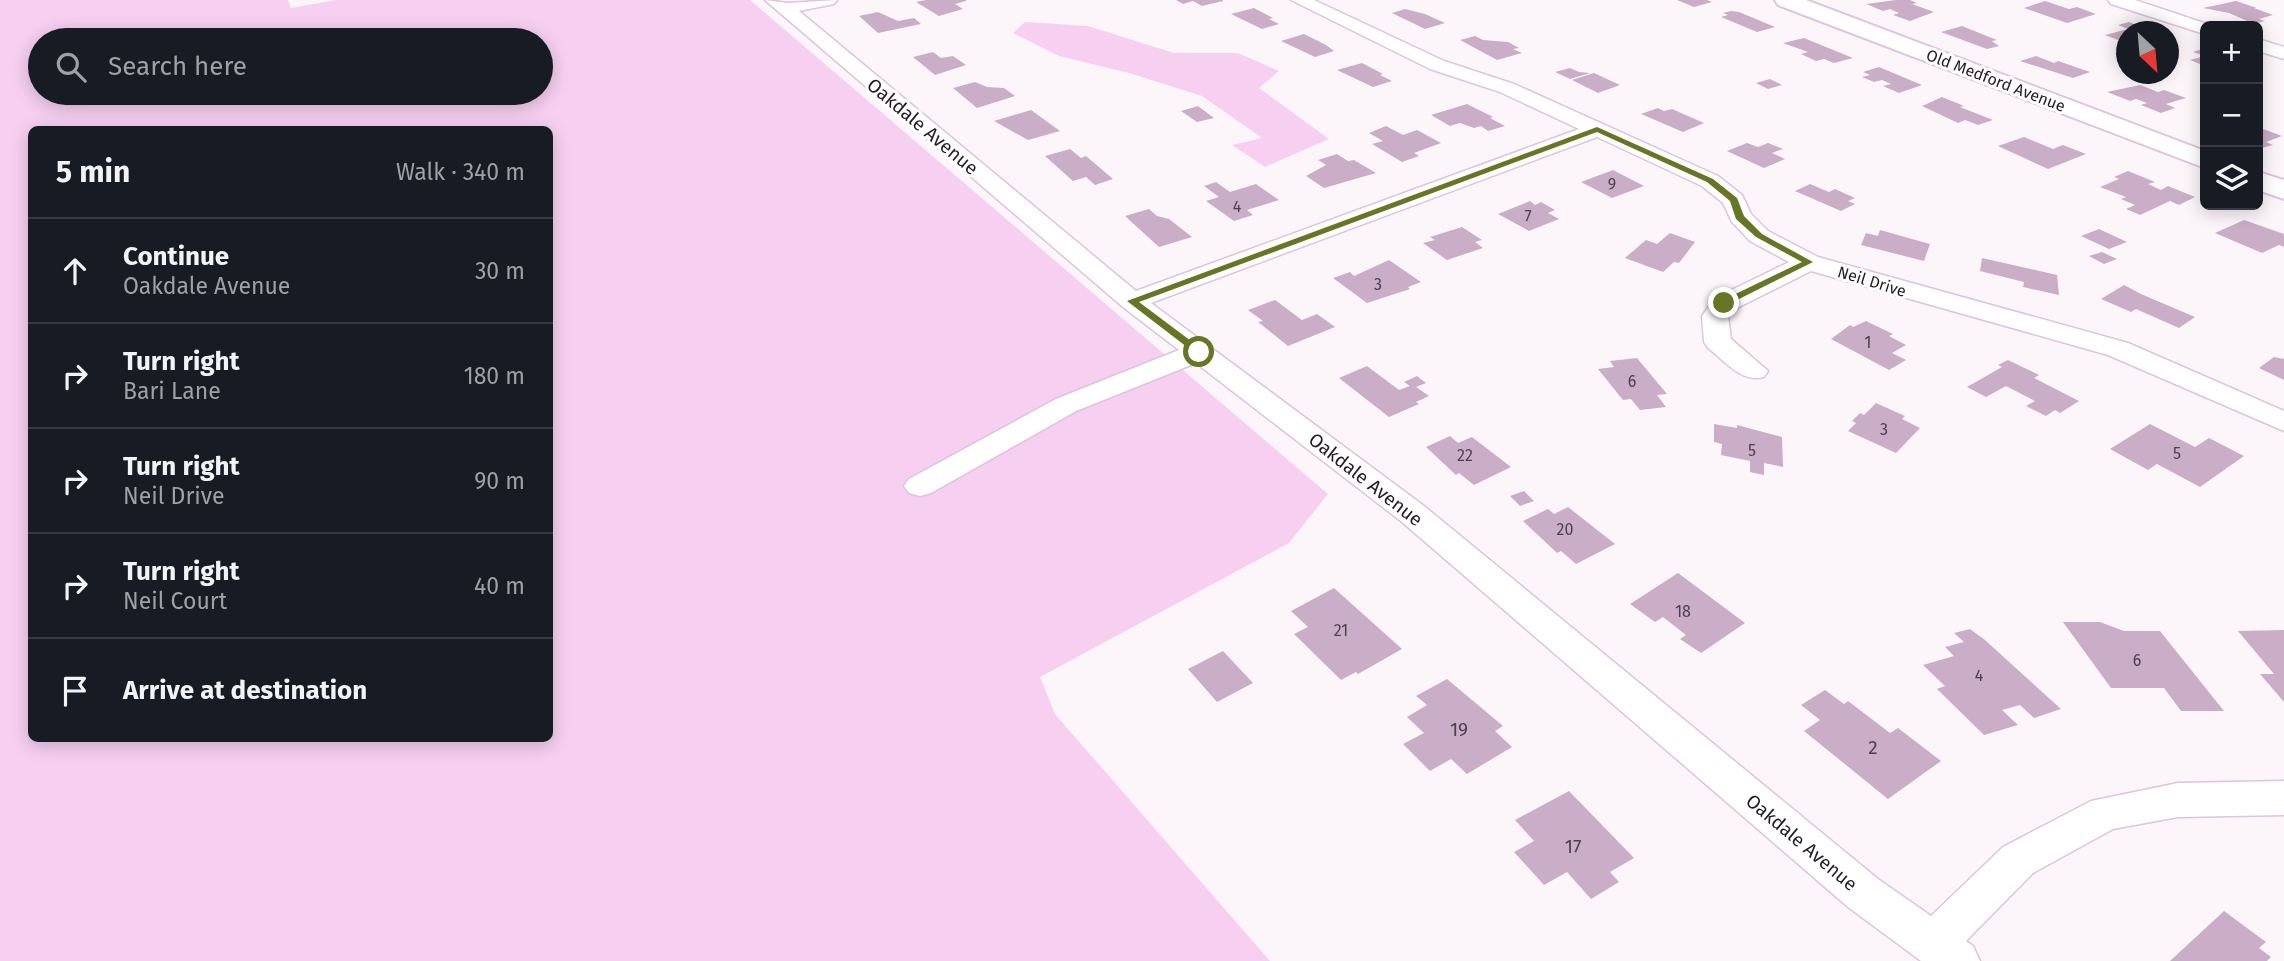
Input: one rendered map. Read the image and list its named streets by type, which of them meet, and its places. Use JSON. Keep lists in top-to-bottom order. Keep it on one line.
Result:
{"streets":{"street":["Old Medford Avenue","Oakdale Avenue","Neil Drive"]},"house_numbers":["9","4","7","3","1","6","3","5","5","22","20","18","21","6","4","19","2","17"],"north":"bottom right","page":{"map_buttons":["+","−"],"search":"Search here","heading":["5 min","Walk · 340 m"],"list":[["Continue","Oakdale Avenue","30 m"],["Turn right","Bari Lane","180 m"],["Turn right","Neil Drive","90 m"],["Turn right","Neil Court","40 m"],"Arrive at destination"]}}
